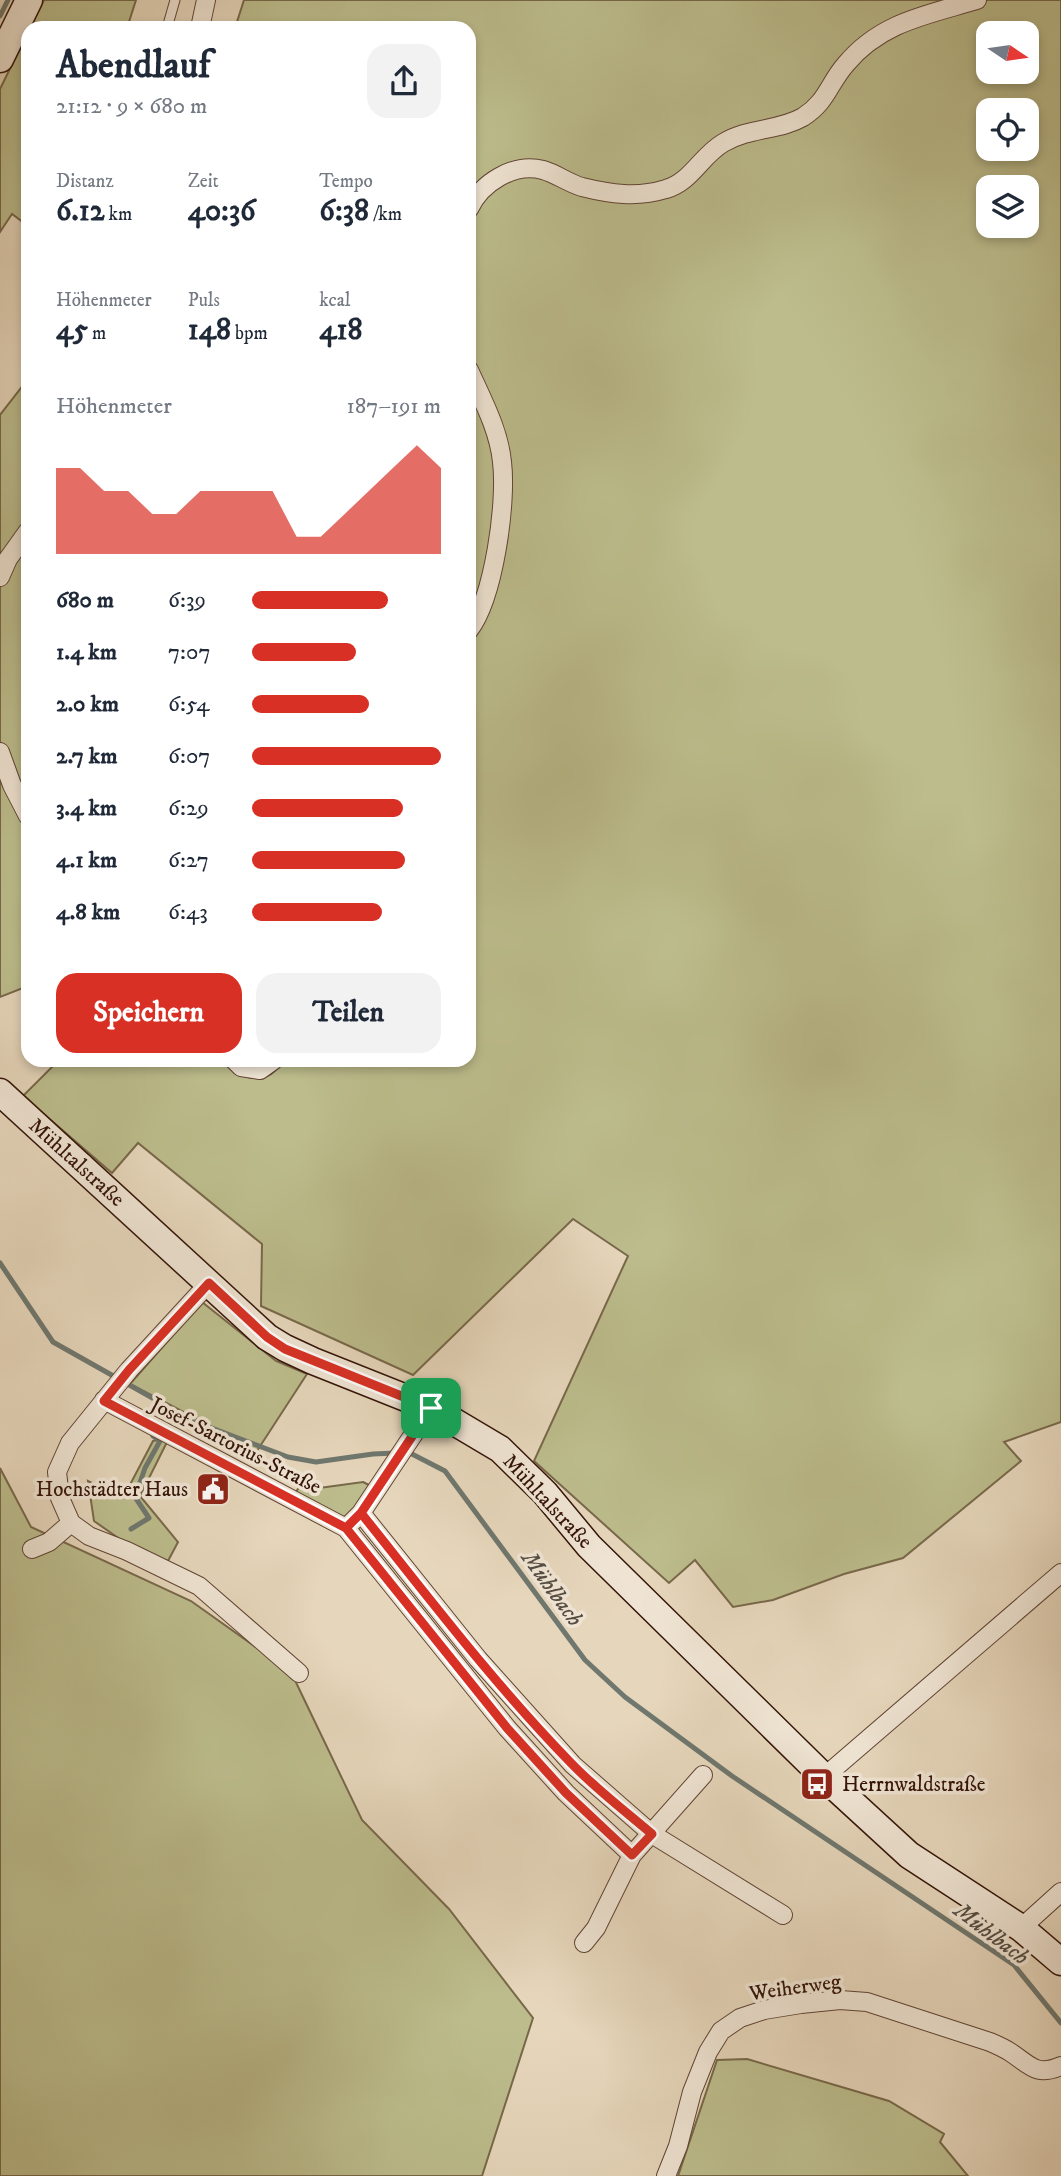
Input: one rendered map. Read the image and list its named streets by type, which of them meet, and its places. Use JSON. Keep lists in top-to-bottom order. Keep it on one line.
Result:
{"streets":{"main road":["Mühltalstraße"],"street":["Josef-Sartorius-Straße","Weiherweg"]},"water":["Mühlbach"],"places":{"public building":["Hochstädter Haus"],"bus stop":["Herrnwaldstraße"]},"north":"right","page":{"heading":["Abendlauf","21:12 · 9 × 680 m"],"stats":[["Distanz","6.12 km"],["Zeit","40:36"],["Tempo","6:38 /km"],["Höhenmeter","45 m"],["Puls","148 bpm"],["kcal","418"]],"chart":["Höhenmeter","187–191 m"],"list":[{"name":"680 m","note":"6:39"},{"name":"1.4 km","note":"7:07"},{"name":"2.0 km","note":"6:54"},{"name":"2.7 km","note":"6:07"},{"name":"3.4 km","note":"6:29"},{"name":"4.1 km","note":"6:27"},{"name":"4.8 km","note":"6:43"}],"buttons":["Speichern","Teilen"]}}
